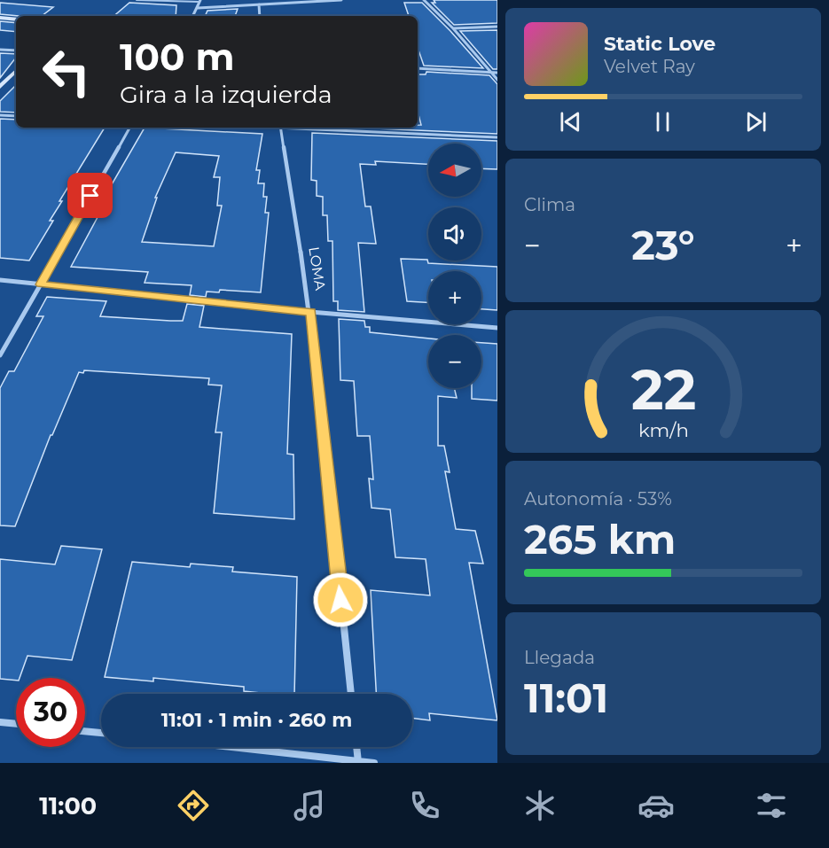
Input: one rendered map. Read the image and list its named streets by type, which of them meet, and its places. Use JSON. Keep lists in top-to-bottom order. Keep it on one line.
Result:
{"streets":{"street":["LOMA"]},"north":"left","page":{"turn":["100 m","Gira a la izquierda"],"song":["Static Love","Velvet Ray"],"map_buttons":["+","−"],"tile":["Clima",["Autonomía · 53%","265 km"],["Llegada","11:01"]],"heat":["−","23°","+"],"limit":"30","trip":"11:01 · 1 min · 260 m","tabs":"11:00","gauge":["22","km/h"]}}
